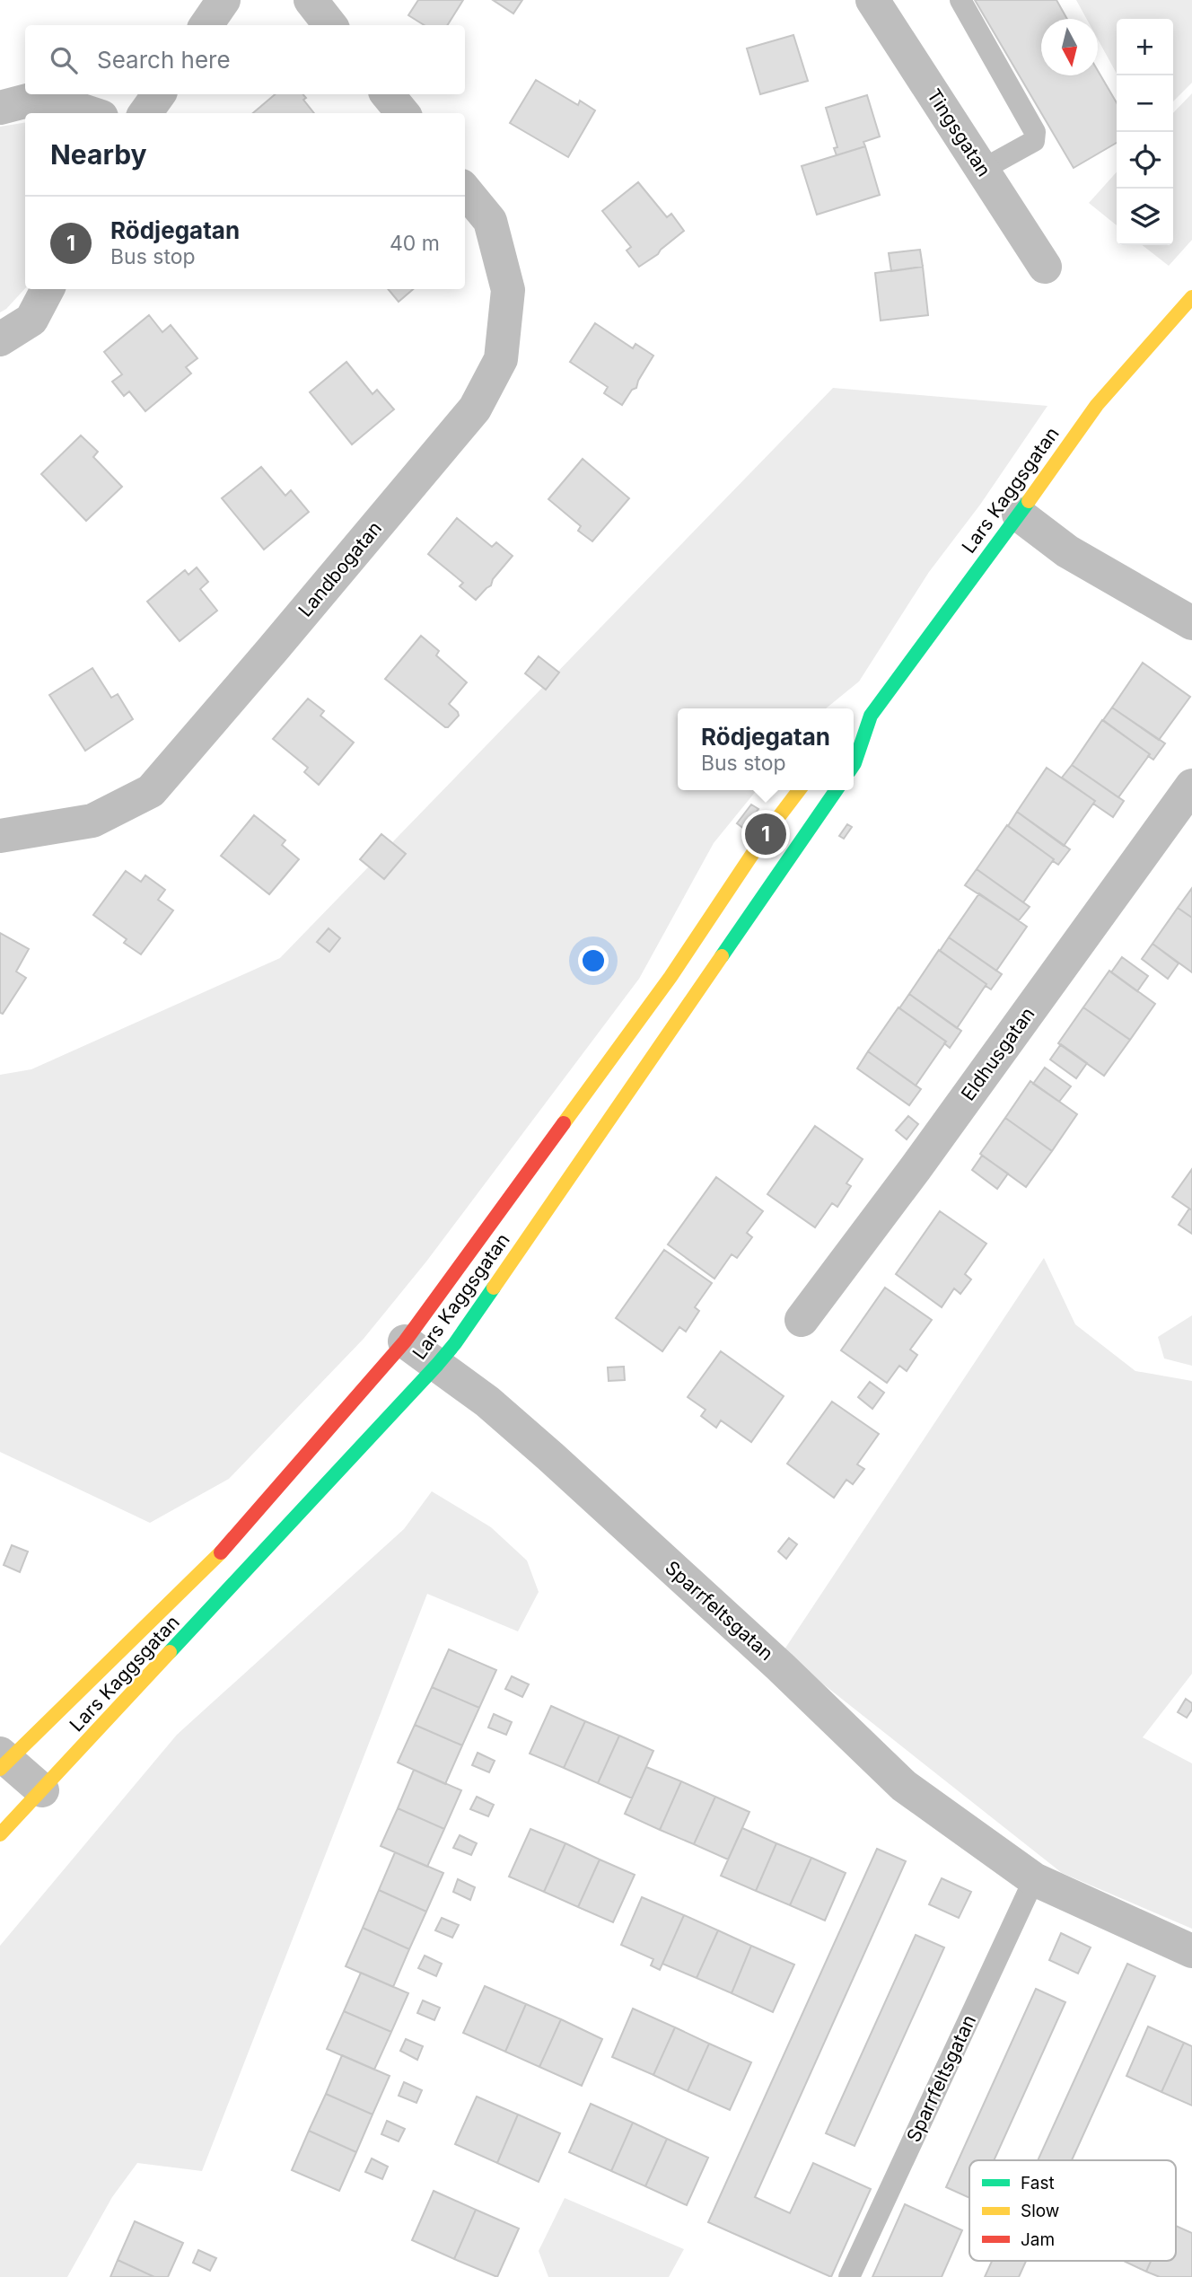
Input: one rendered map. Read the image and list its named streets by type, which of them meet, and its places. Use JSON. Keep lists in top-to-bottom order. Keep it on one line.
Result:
{"streets":{"street":["Tingsgatan","Lars Kaggsgatan","Landbogatan","Eldhusgatan","Sparrfeltsgatan"]},"crossings":[["Lars Kaggsgatan","Sparrfeltsgatan"]],"legend":["Fast","Slow","Jam"],"north":"bottom","page":{"map_buttons":["+","−"],"search":"Search here","heading":"Nearby","list":[{"mark":"1","name":"Rödjegatan","note":"Bus stop","value":"40 m"}],"popup":["Rödjegatan","Bus stop"],"pins":"1"}}
